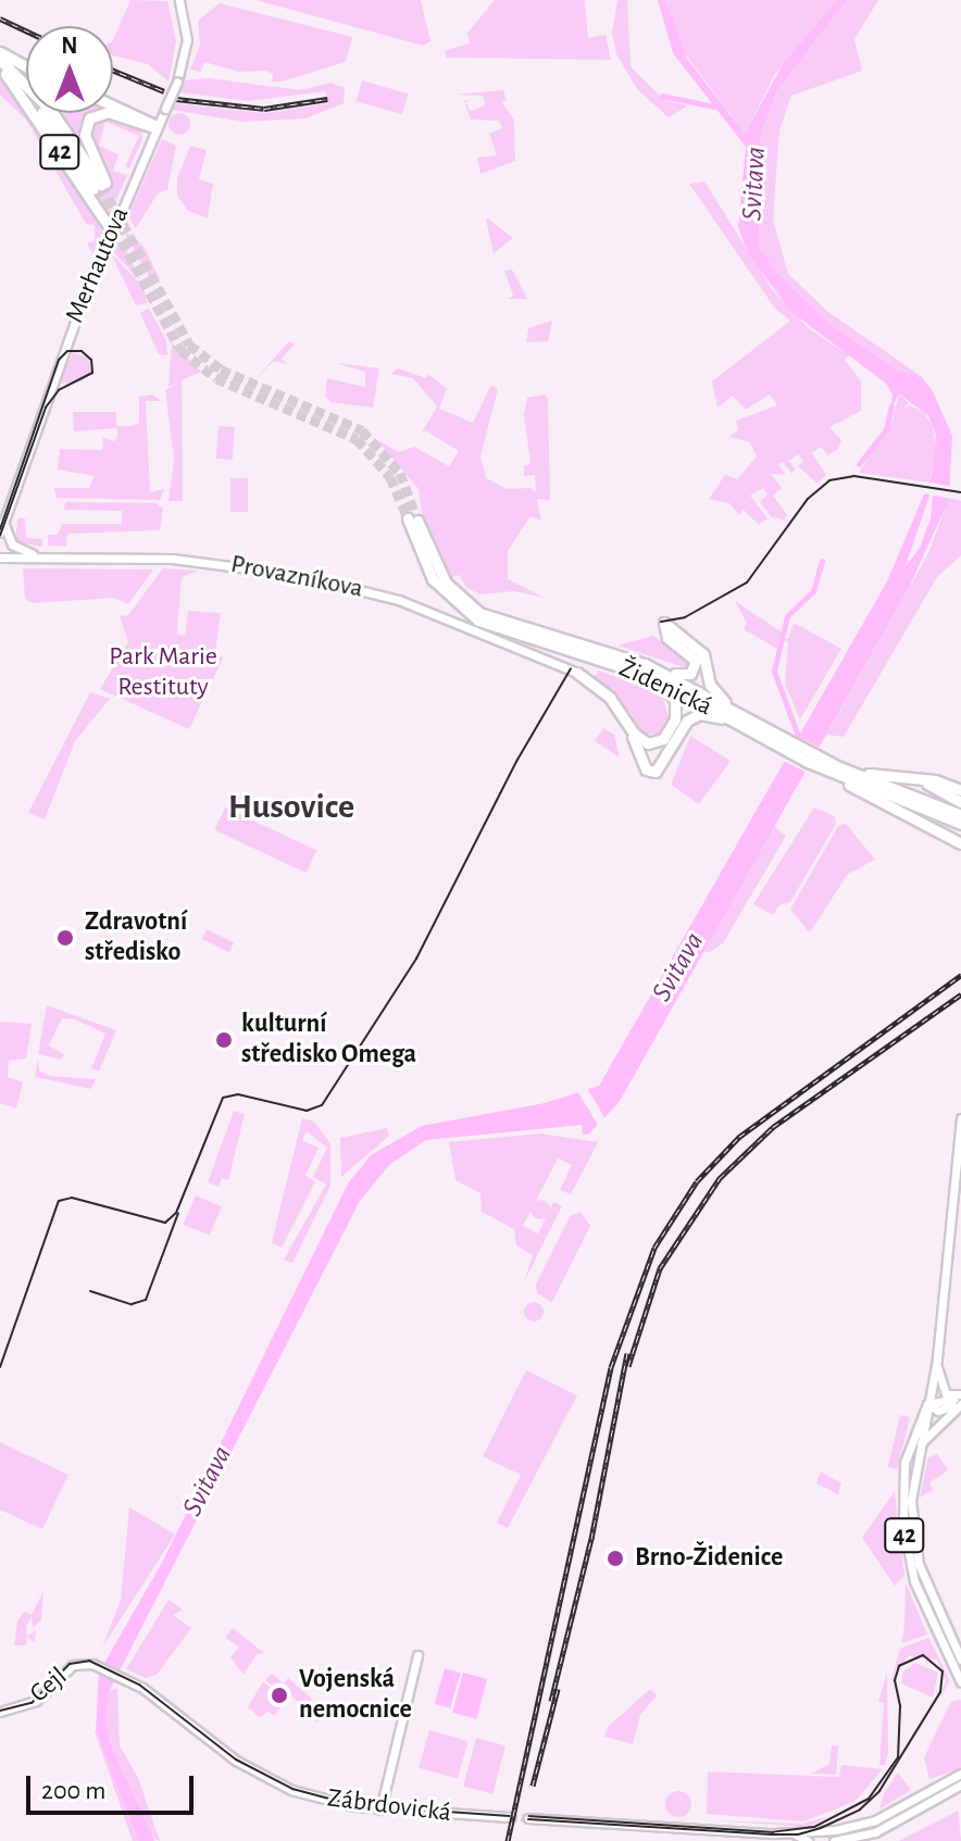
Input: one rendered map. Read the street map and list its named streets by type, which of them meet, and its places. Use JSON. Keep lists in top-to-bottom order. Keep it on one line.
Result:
{"streets":{"highway":["42","Židenická"],"street":["Merhautova","Provazníkova","Cejl","Zábrdovická"]},"crossings":[["42","Merhautova"],["Cejl","Zábrdovická"]],"districts":["Husovice"],"water":["Svitava"],"parks":["Park Marie Restituty"],"places":["Zdravotní středisko","kulturní středisko Omega","Brno-Židenice","Vojenská nemocnice"],"scale_bar":"200 m","north":"top"}
